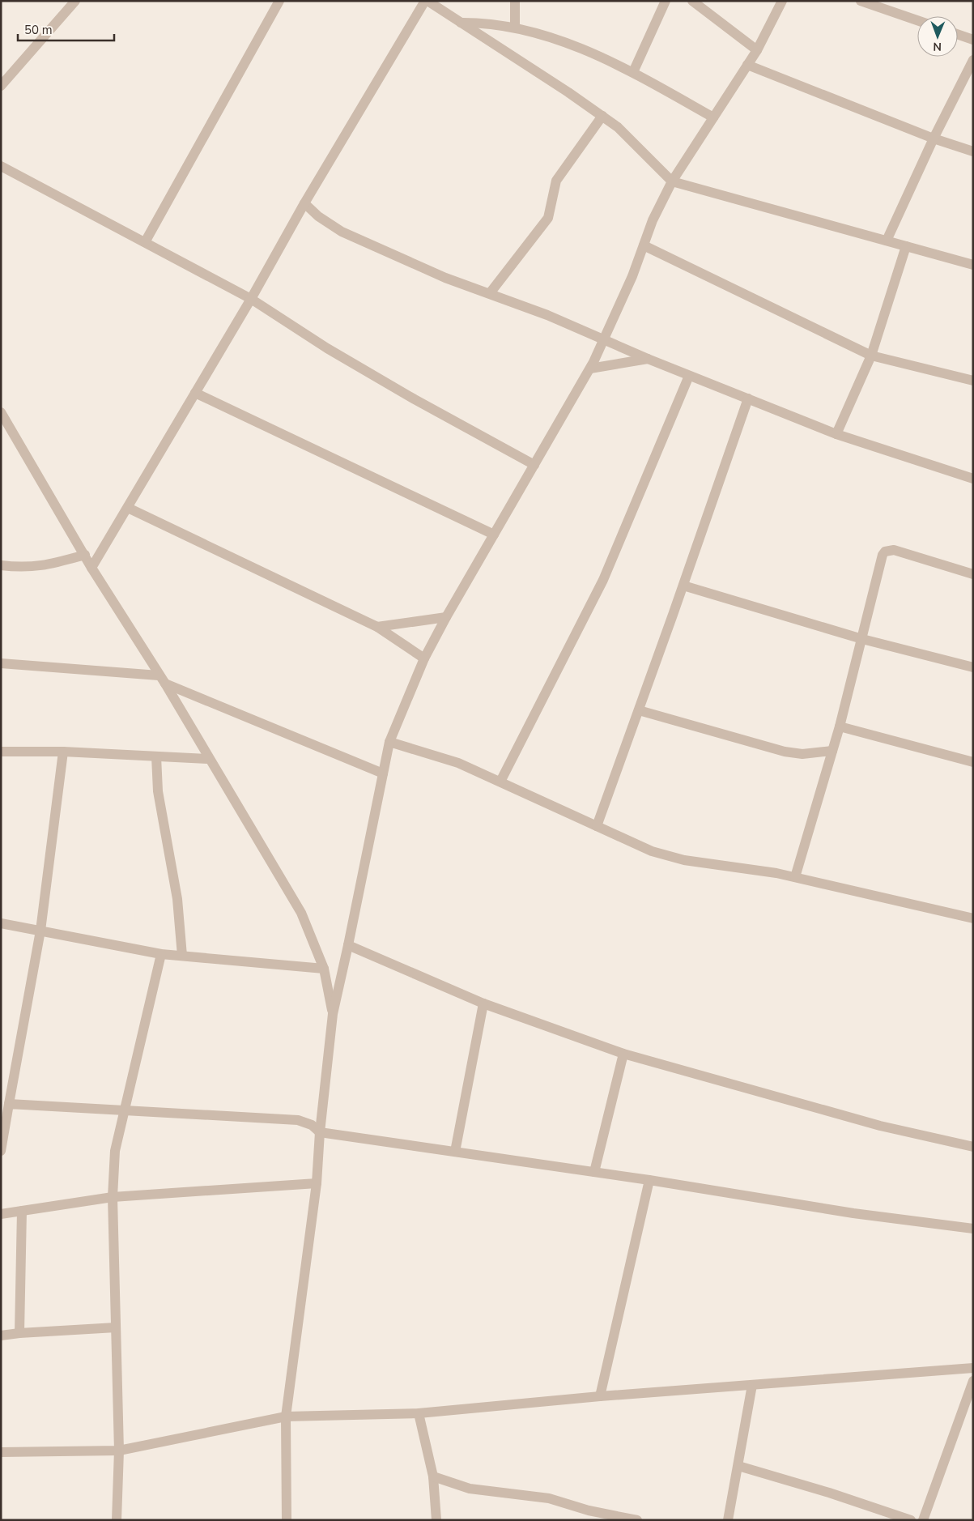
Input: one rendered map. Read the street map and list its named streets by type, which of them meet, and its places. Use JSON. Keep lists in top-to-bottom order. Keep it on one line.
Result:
{"scale_bar":"50 m","north":"bottom"}
